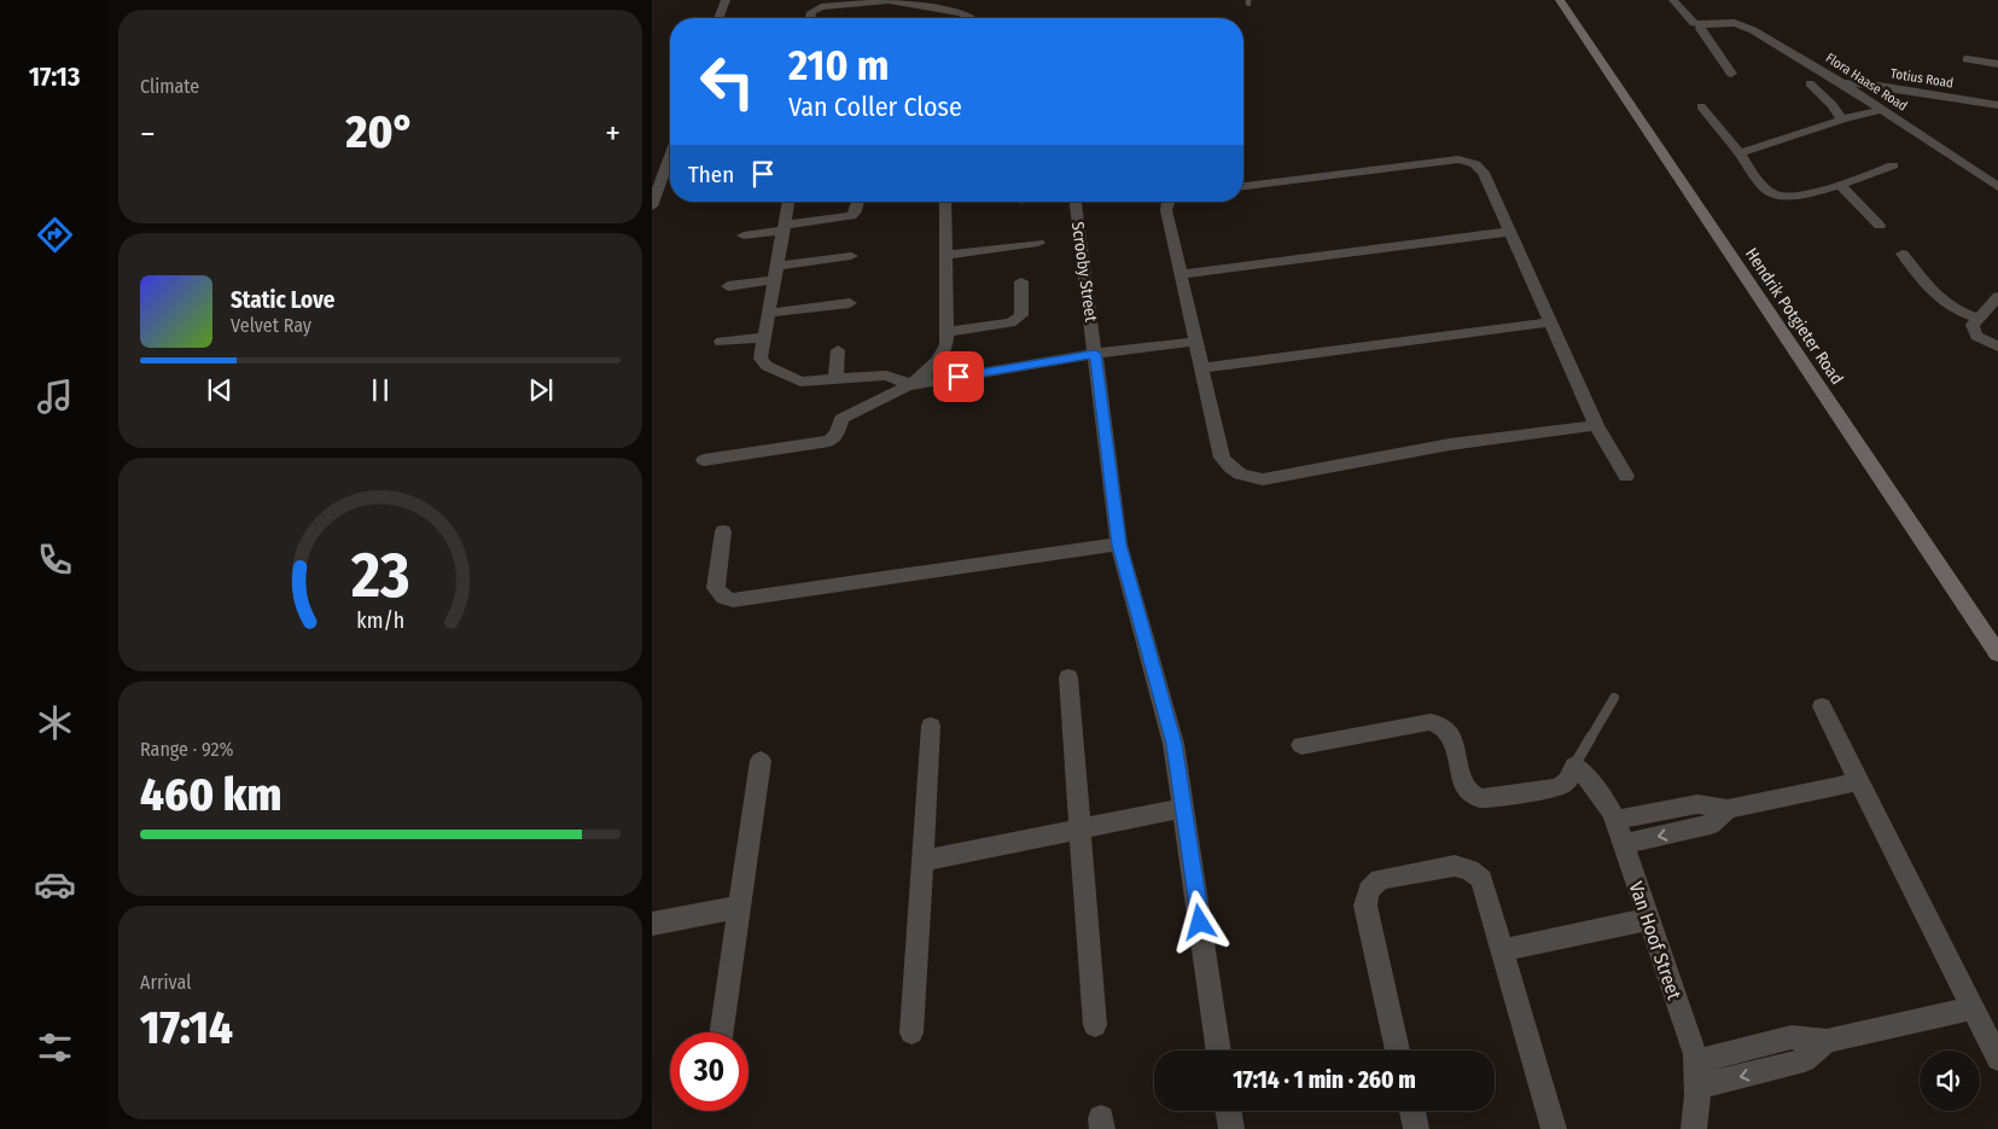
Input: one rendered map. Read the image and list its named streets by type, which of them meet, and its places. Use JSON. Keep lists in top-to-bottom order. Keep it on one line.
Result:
{"streets":{"main road":["Hendrik Potgieter Road"],"street":["Totius Road","Flora Haase Road","Scrooby Street","Van Hoof Street"]},"crossings":[["Totius Road","Flora Haase Road"]],"page":{"tabs":"17:13","tile":["Climate",["Range · 92%","460 km"],["Arrival","17:14"]],"turn":["210 m","Van Coller Close"],"heat":["−","20°","+"],"then":"Then","song":["Static Love","Velvet Ray"],"limit":"30","trip":"17:14 · 1 min · 260 m","gauge":["23","km/h"]}}
